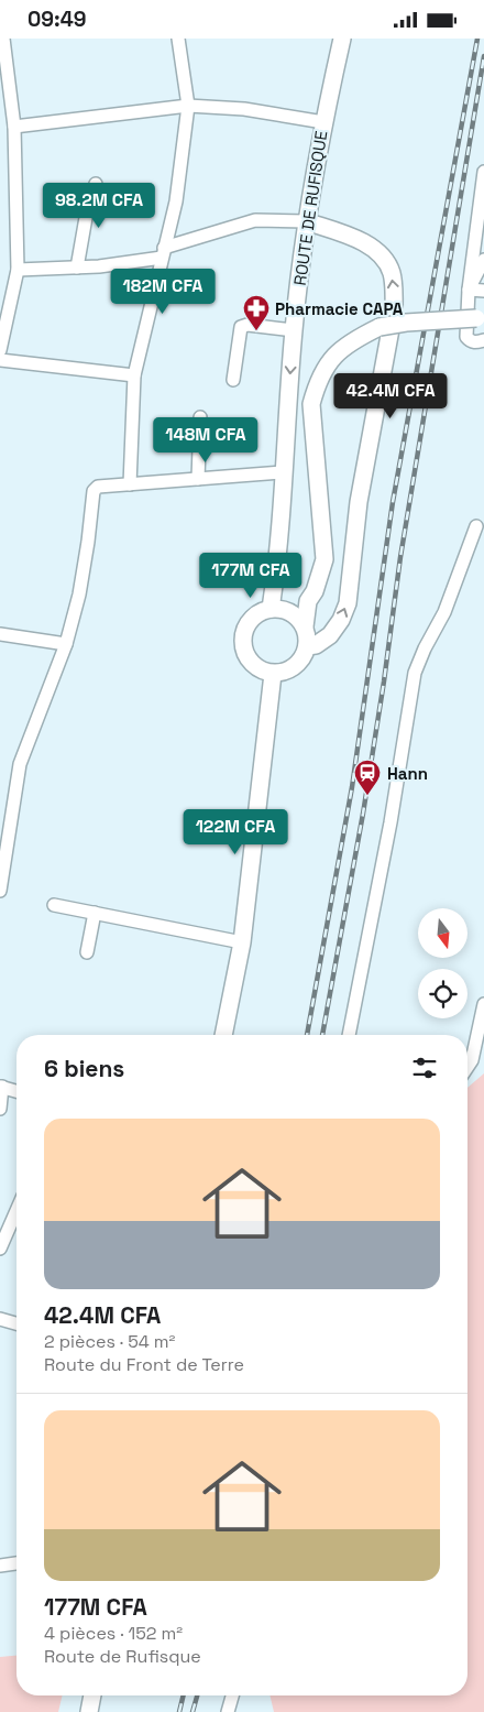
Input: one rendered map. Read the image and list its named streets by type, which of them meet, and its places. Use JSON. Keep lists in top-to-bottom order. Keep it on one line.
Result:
{"streets":{"main road":["ROUTE DE RUFISQUE"]},"places":{"pharmacy":["Pharmacie CAPA"],"station":["Hann"]},"north":"bottom","page":{"status":"09:49","price":["98.2M CFA","182M CFA","42.4M CFA","148M CFA","177M CFA","122M CFA"],"heading":"6 biens","list":[{"name":"42.4M CFA","note":"2 pièces · 54 m² · Route du Front de Terre"},{"name":"177M CFA","note":"4 pièces · 152 m² · Route de Rufisque"}]}}
